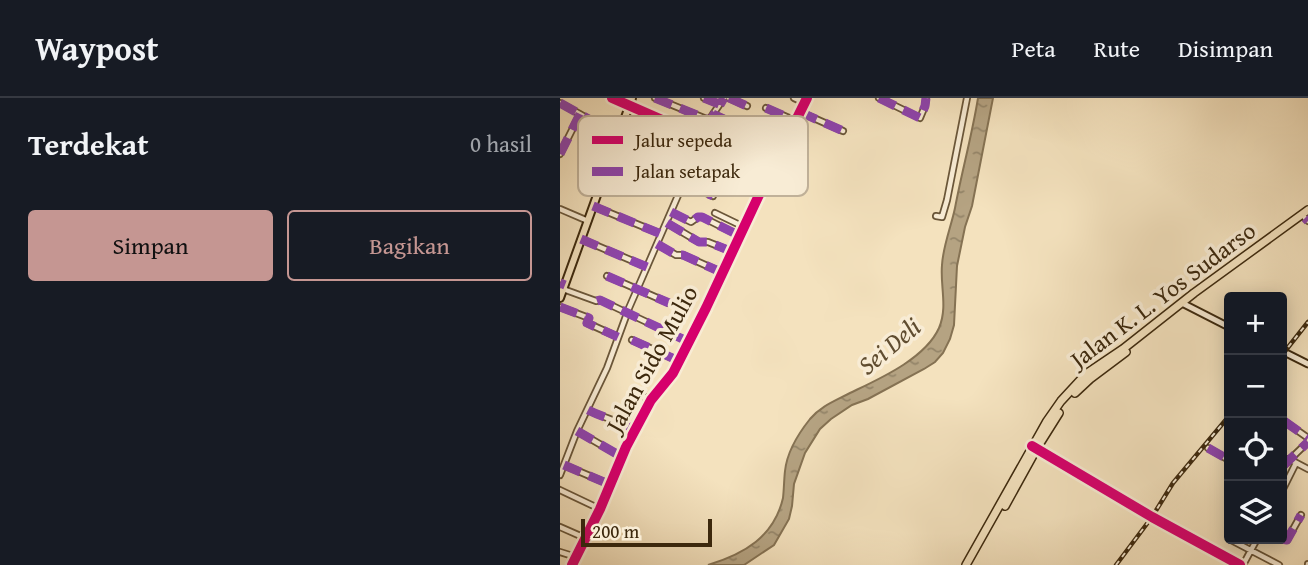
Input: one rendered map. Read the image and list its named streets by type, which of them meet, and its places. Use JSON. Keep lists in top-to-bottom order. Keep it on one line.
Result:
{"streets":{"highway":["Jalan K. L. Yos Sudarso"],"street":["Jalan Sido Mulio"]},"water":["Sei Deli"],"legend":["Jalur sepeda","Jalan setapak"],"scale_bar":"200 m","page":{"header":"Waypost","nav":["Peta","Rute","Disimpan"],"heading":["Terdekat","0 hasil"],"buttons":["Simpan","Bagikan"],"map_buttons":["+","−"],"scale":"200 m"}}
